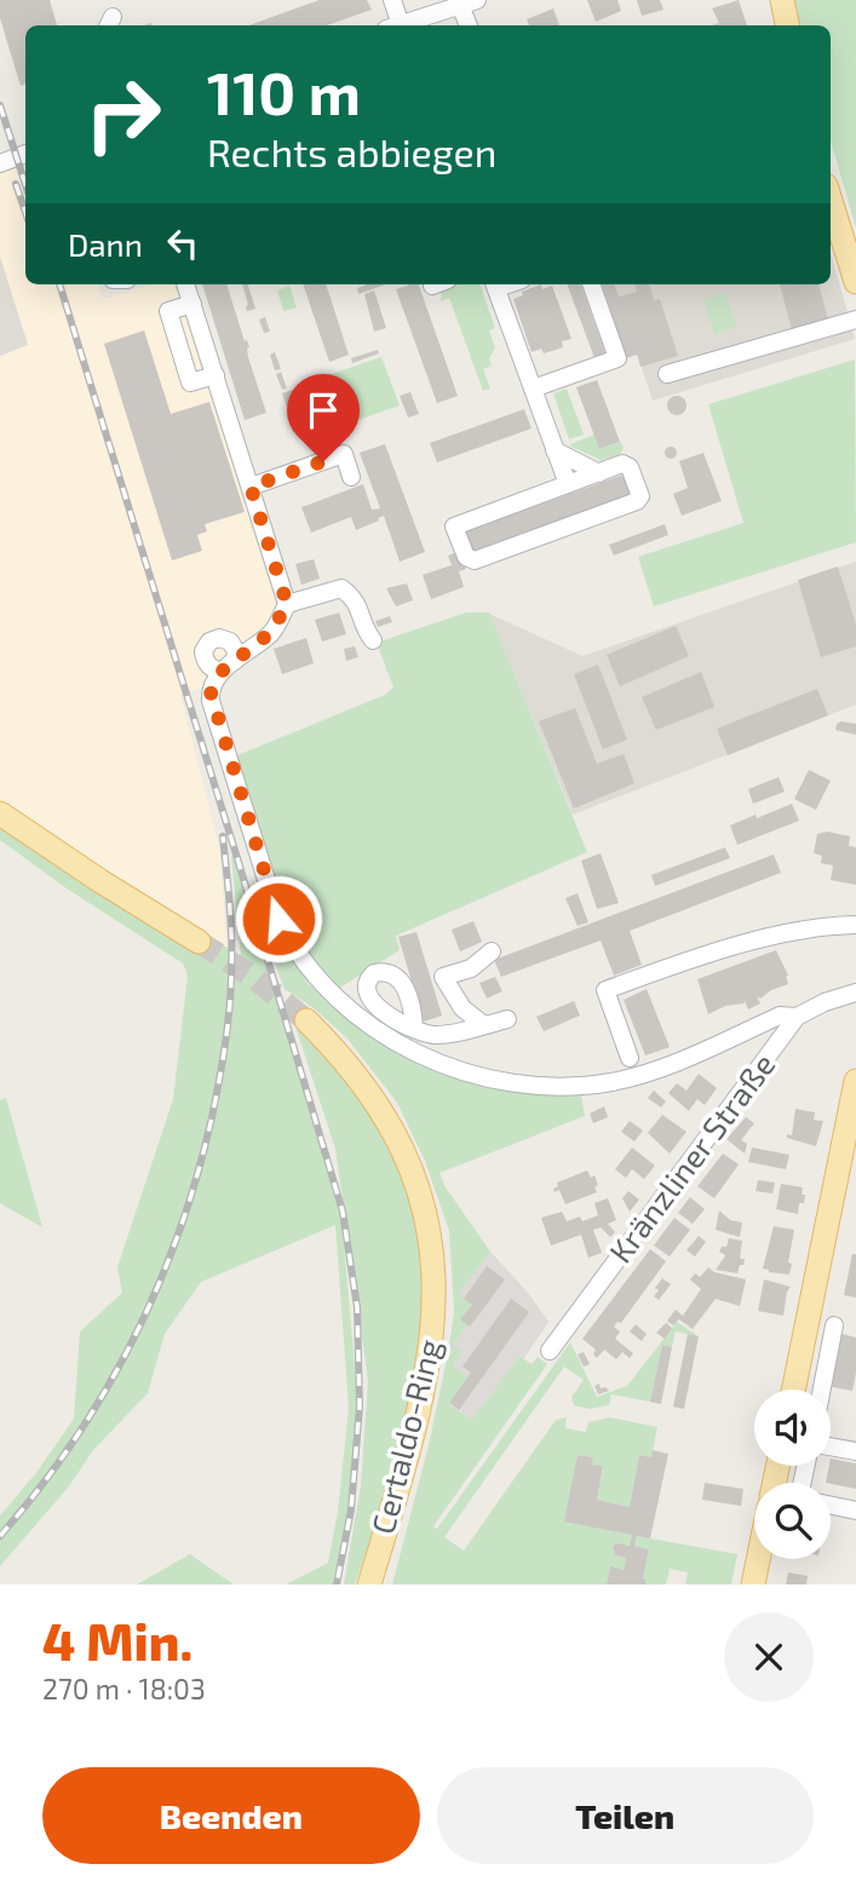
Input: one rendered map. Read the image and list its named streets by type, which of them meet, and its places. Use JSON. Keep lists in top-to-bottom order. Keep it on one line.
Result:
{"streets":{"main road":["Certaldo-Ring"],"street":["Kränzliner Straße"]},"page":{"turn":["110 m","Rechts abbiegen"],"then":"Dann","heading":["4 Min.","270 m · 18:03"],"buttons":["Beenden","Teilen"]}}
